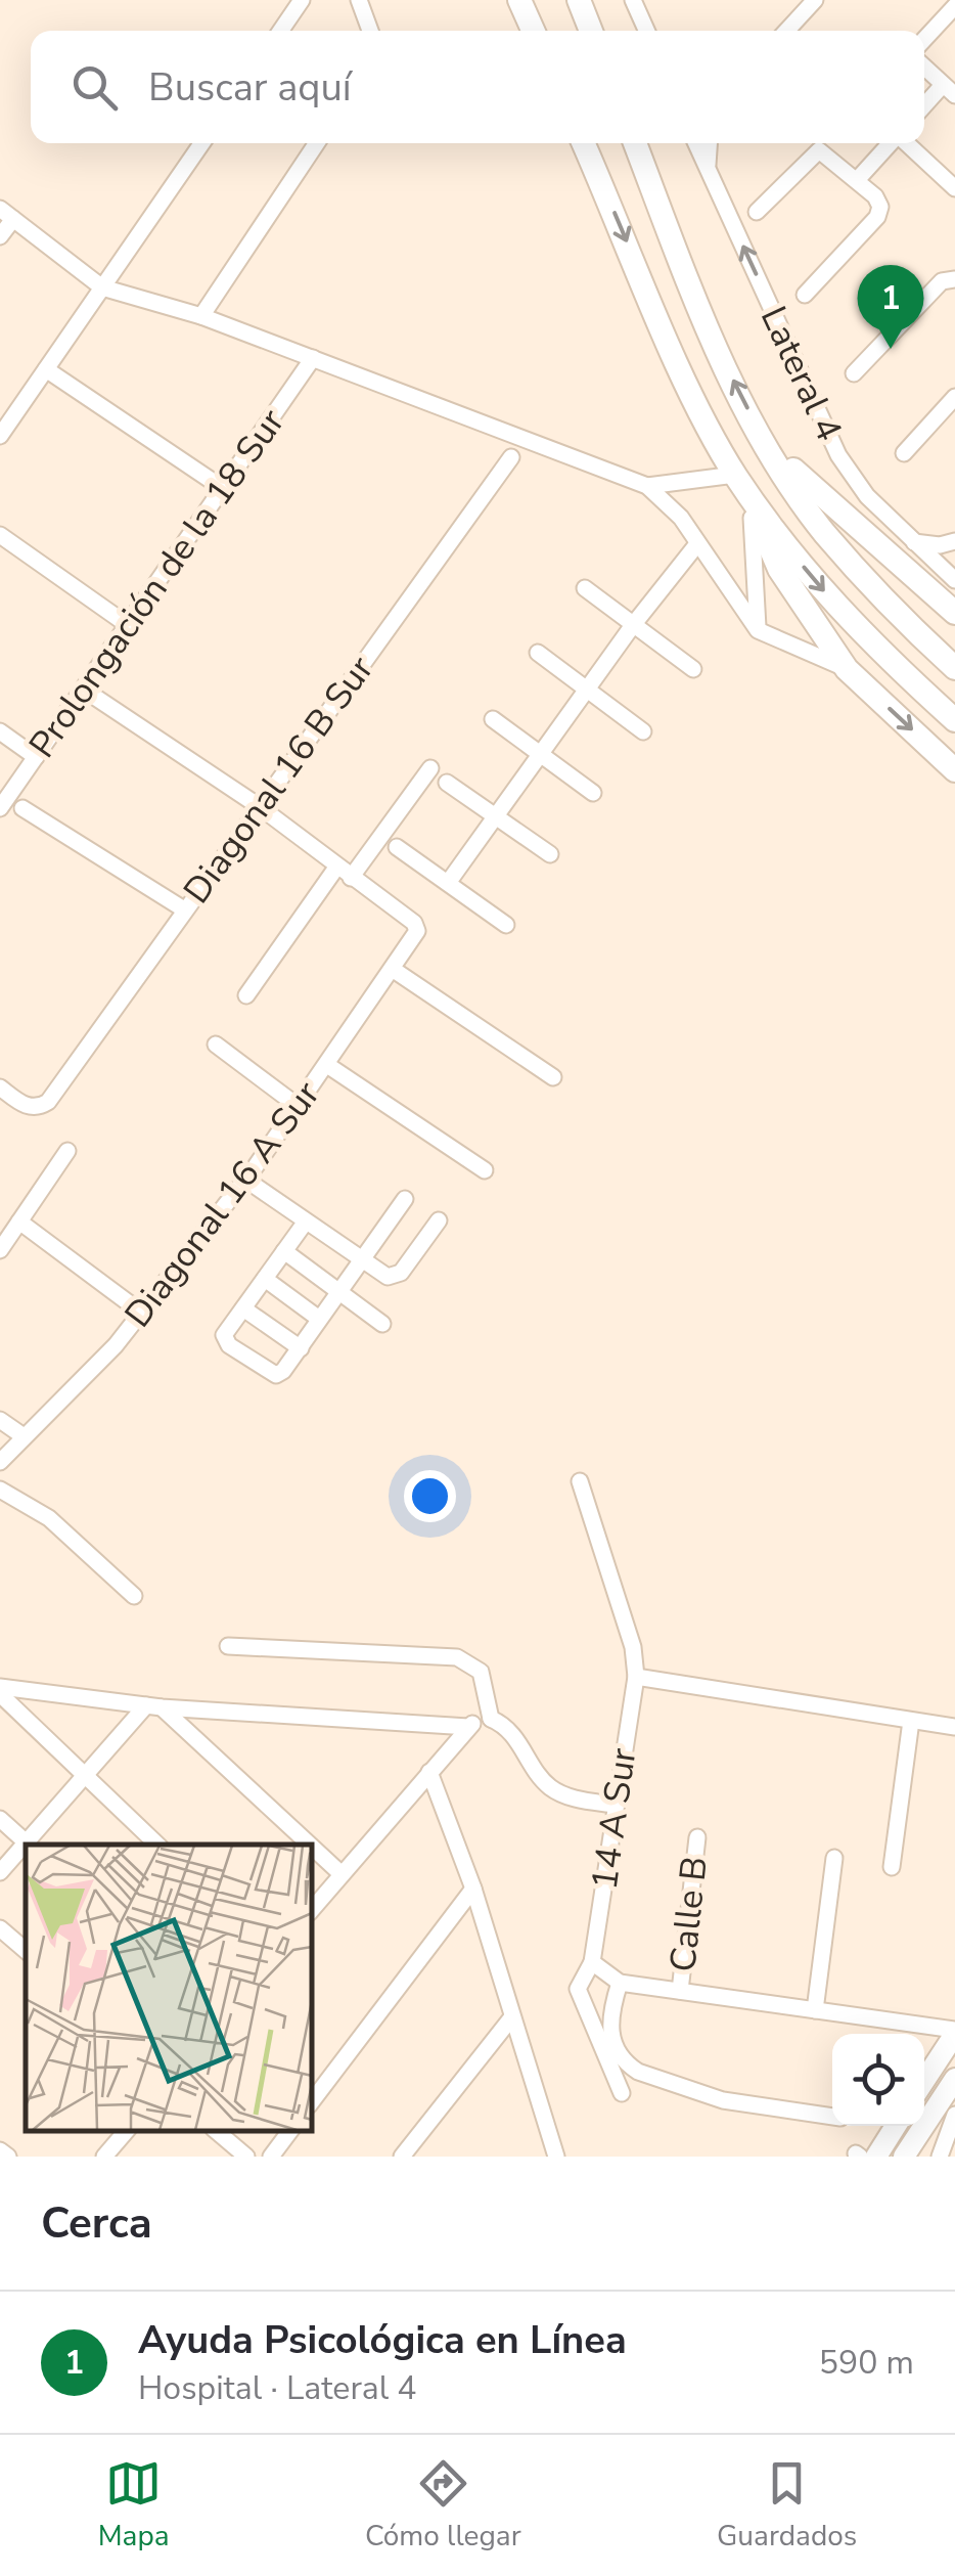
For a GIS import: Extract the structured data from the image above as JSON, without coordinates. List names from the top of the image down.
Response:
{
  "streets": {
    "street": [
      "Lateral 4",
      "Prolongación de la 18 Sur",
      "Diagonal 16 B Sur",
      "Diagonal 16 A Sur",
      "14 A Sur",
      "Calle B"
    ]
  },
  "one_way": ["Lateral 4"],
  "page": {
    "search": "Buscar aquí",
    "pins": "1",
    "heading": "Cerca",
    "list": [
      {
        "mark": "1",
        "name": "Ayuda Psicológica en Línea",
        "note": "Hospital · Lateral 4",
        "value": "590 m"
      }
    ],
    "nav": ["Mapa", "Cómo llegar", "Guardados"]
  }
}
